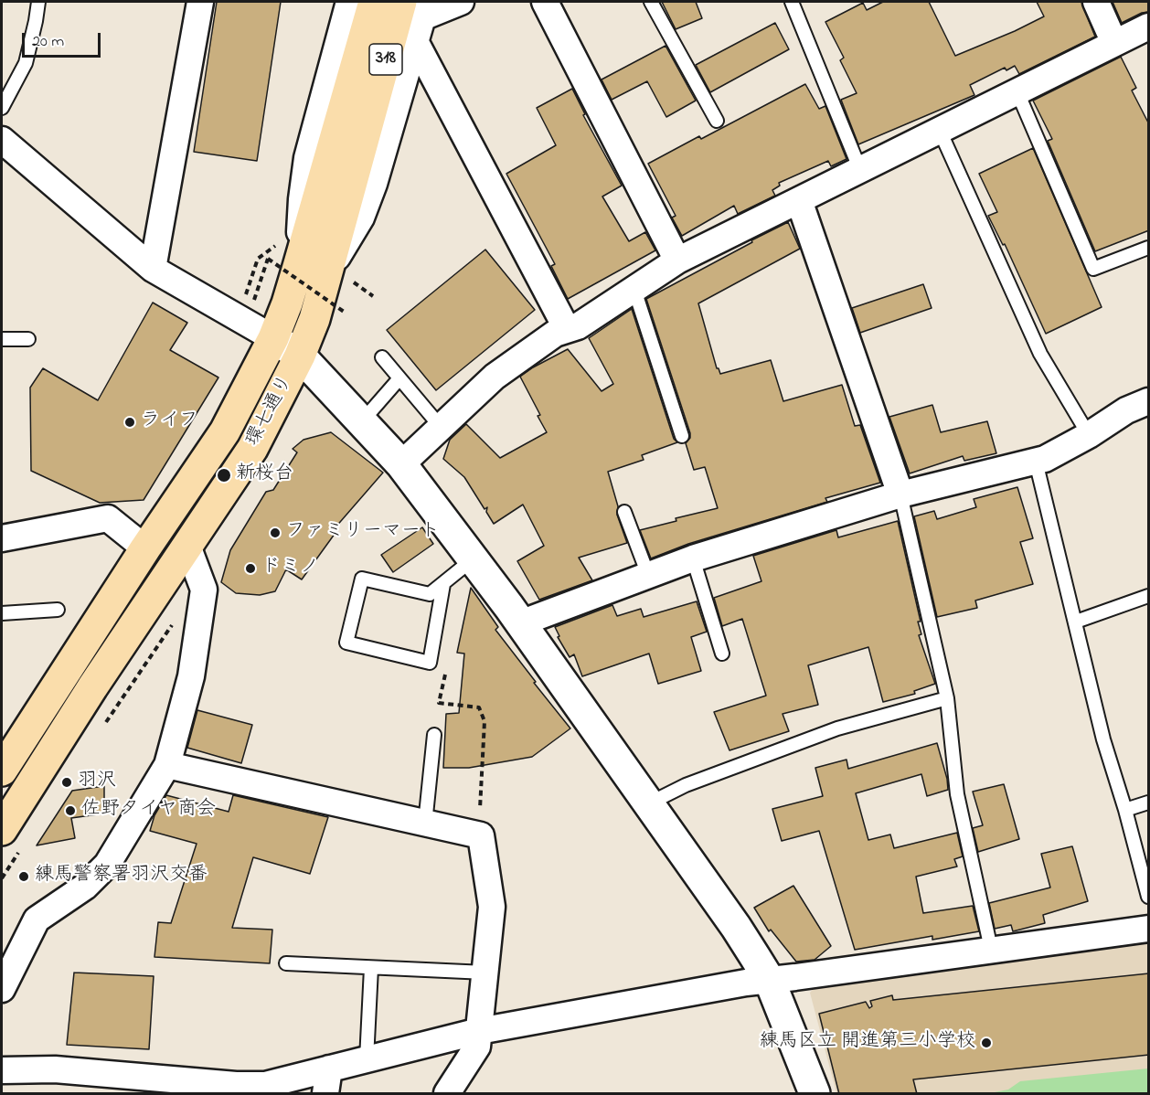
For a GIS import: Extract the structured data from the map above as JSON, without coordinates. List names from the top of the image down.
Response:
{
  "streets": {
    "main road": ["318", "環七通り"]
  },
  "places": [
    "ライフ",
    "新桜台",
    "ファミリーマート",
    "ドミノ",
    "羽沢",
    "佐野タイヤ商会",
    "練馬警察署羽沢交番",
    "練馬区立 開進第三小学校"
  ],
  "scale_bar": "20 m"
}
